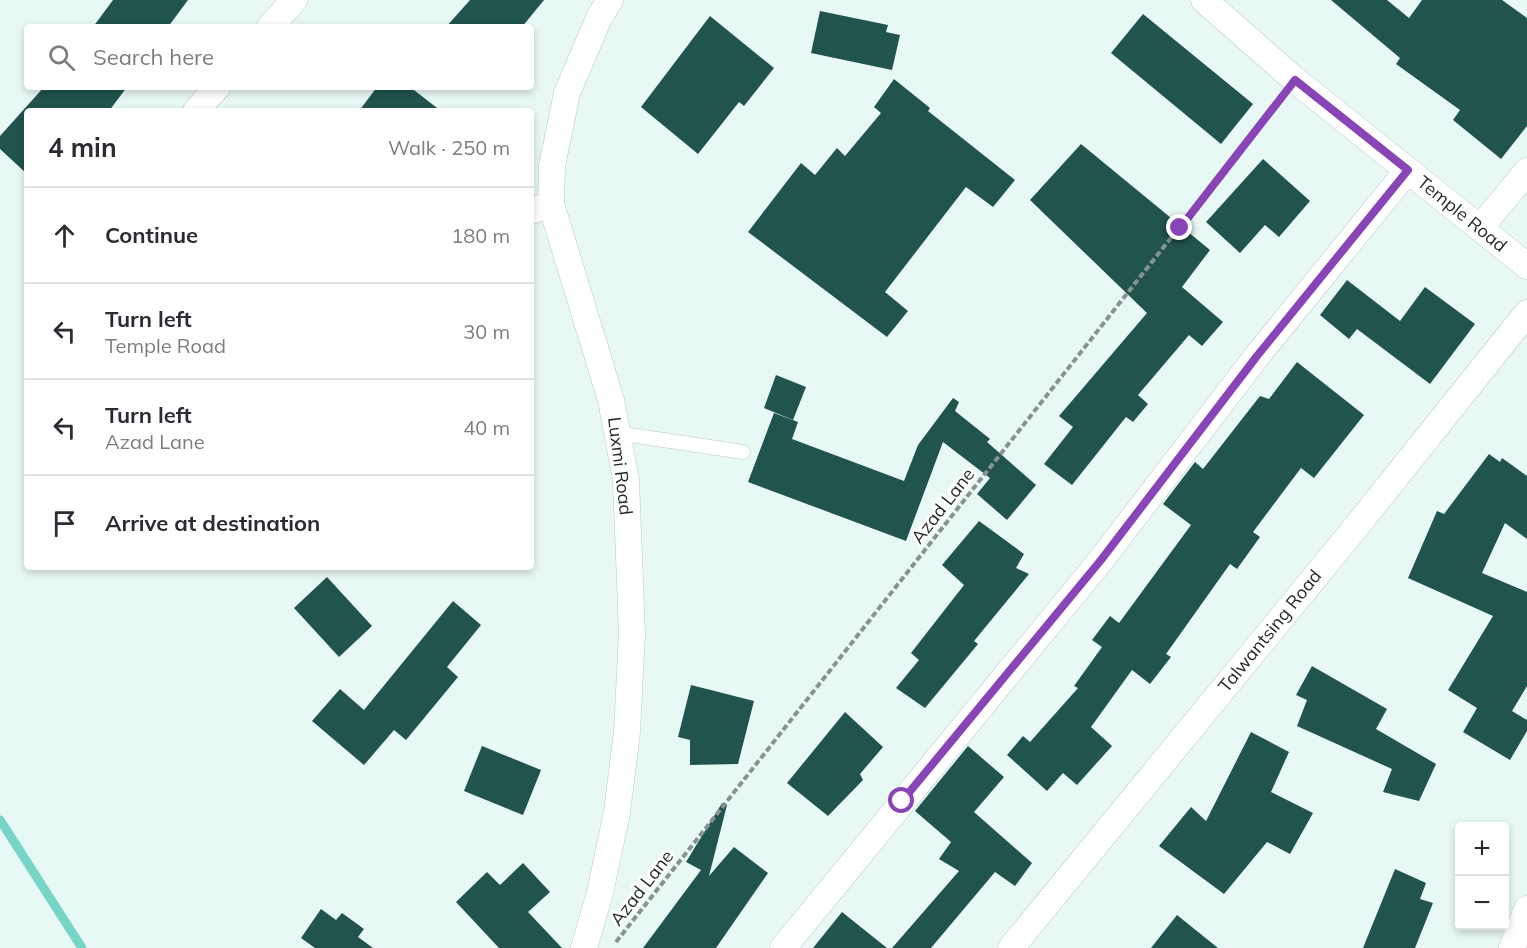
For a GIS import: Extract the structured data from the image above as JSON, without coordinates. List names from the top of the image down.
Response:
{
  "streets": {
    "street": ["Temple Road", "Luxmi Road", "Talwantsing Road"],
    "path": ["Azad Lane"]
  },
  "crossings": [
    ["Temple Road", "Azad Lane"]
  ],
  "page": {
    "search": "Search here",
    "heading": ["4 min", "Walk · 250 m"],
    "list": [
      ["Continue", "180 m"],
      ["Turn left", "Temple Road", "30 m"],
      ["Turn left", "Azad Lane", "40 m"],
      "Arrive at destination"
    ],
    "map_buttons": ["+", "−"]
  }
}
